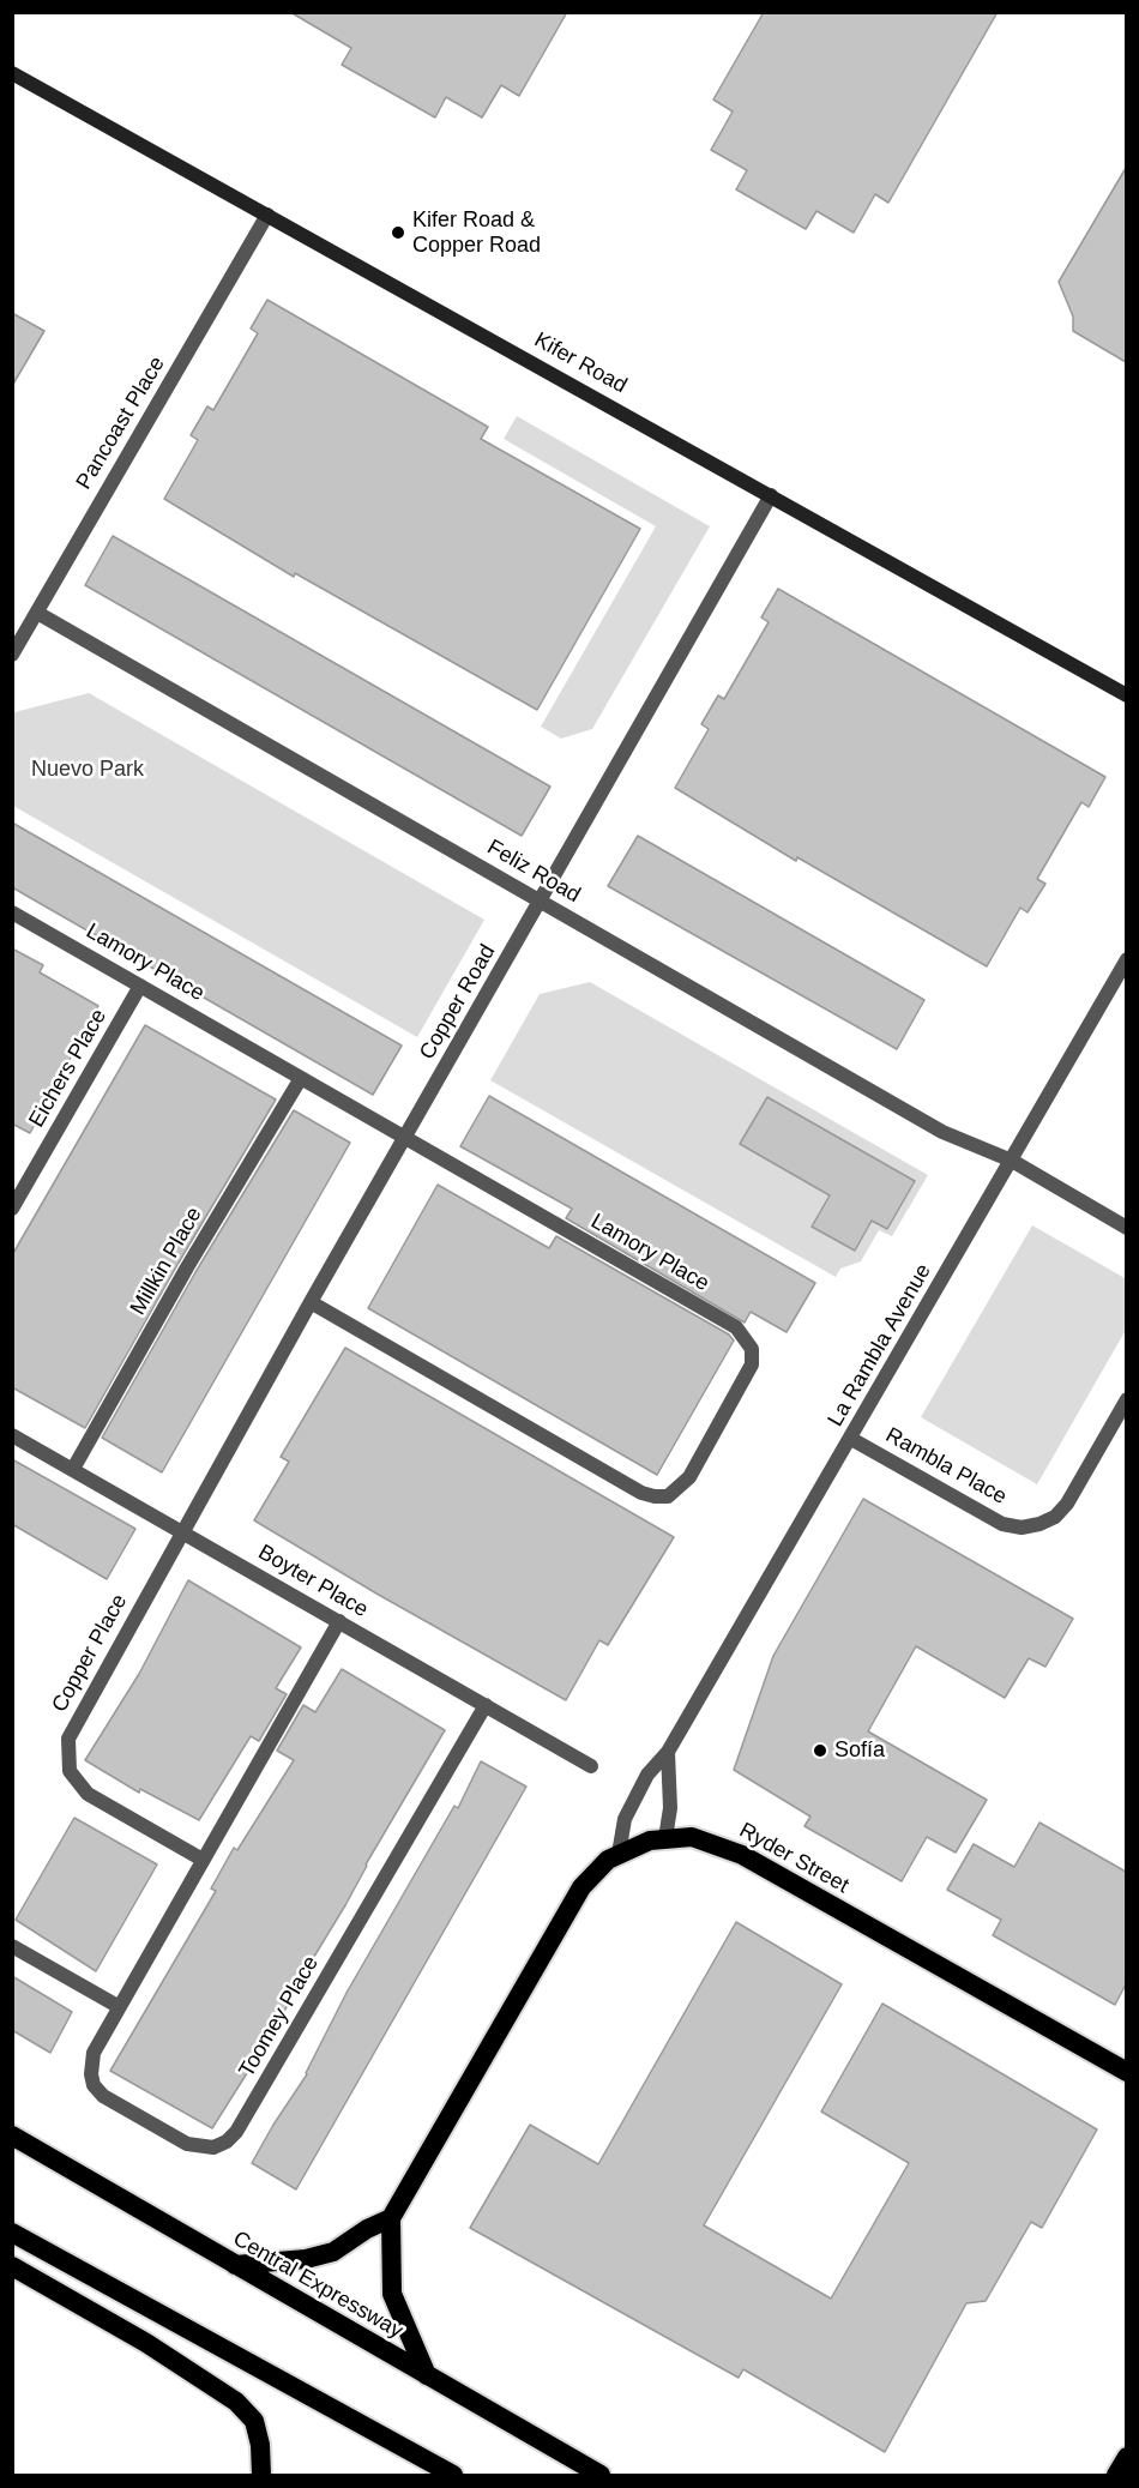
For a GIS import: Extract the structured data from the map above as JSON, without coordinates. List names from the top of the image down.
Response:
{
  "streets": {
    "highway": ["Ryder Street", "Central Expressway"],
    "main road": ["Kifer Road"],
    "street": [
      "Pancoast Place",
      "Feliz Road",
      "Lamory Place",
      "Copper Road",
      "Eichers Place",
      "Millkin Place",
      "La Rambla Avenue",
      "Rambla Place",
      "Boyter Place",
      "Copper Place",
      "Toomey Place"
    ]
  },
  "crossings": [
    ["Kifer Road", "Pancoast Place"],
    ["Kifer Road", "Copper Road"],
    ["Pancoast Place", "Feliz Road"],
    ["Feliz Road", "Copper Road"],
    ["Feliz Road", "La Rambla Avenue"],
    ["Lamory Place", "Copper Road"],
    ["Lamory Place", "Eichers Place"],
    ["Lamory Place", "Millkin Place"],
    ["Copper Road", "Boyter Place"],
    ["Copper Road", "Copper Place"],
    ["Millkin Place", "Boyter Place"],
    ["La Rambla Avenue", "Rambla Place"],
    ["La Rambla Avenue", "Ryder Street"],
    ["Boyter Place", "Copper Place"],
    ["Boyter Place", "Toomey Place"],
    ["Copper Place", "Toomey Place"]
  ],
  "parks": ["Nuevo Park"],
  "places": ["Kifer Road & Copper Road", "Sofía"]
}
